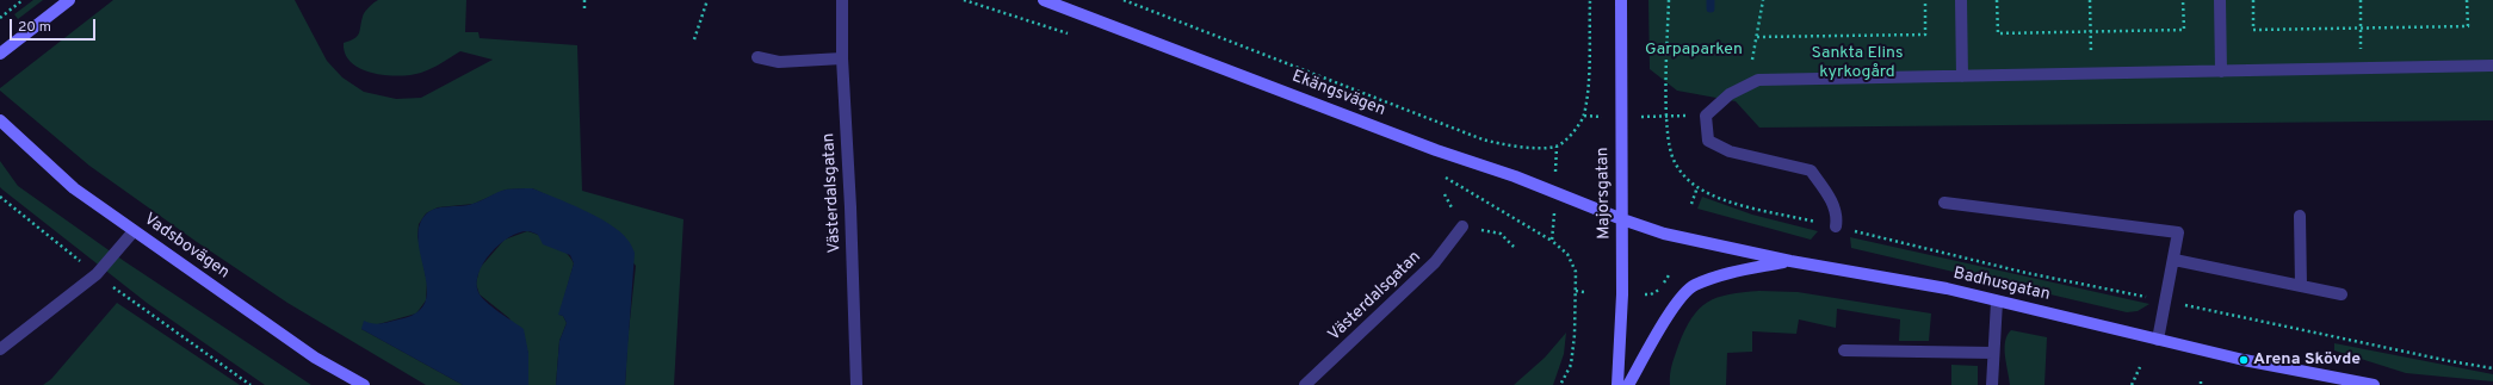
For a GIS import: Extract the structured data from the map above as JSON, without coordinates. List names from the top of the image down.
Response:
{
  "streets": {
    "street": [
      "Ekängsvägen",
      "Västerdalsgatan",
      "Majorsgatan",
      "Vadsbovägen",
      "Badhusgatan"
    ]
  },
  "crossings": [
    ["Ekängsvägen", "Majorsgatan"],
    ["Ekängsvägen", "Badhusgatan"],
    ["Majorsgatan", "Badhusgatan"]
  ],
  "parks": ["Garpaparken", "Sankta Elins kyrkogård"],
  "places": ["Arena Skövde"],
  "scale_bar": "20 m"
}
